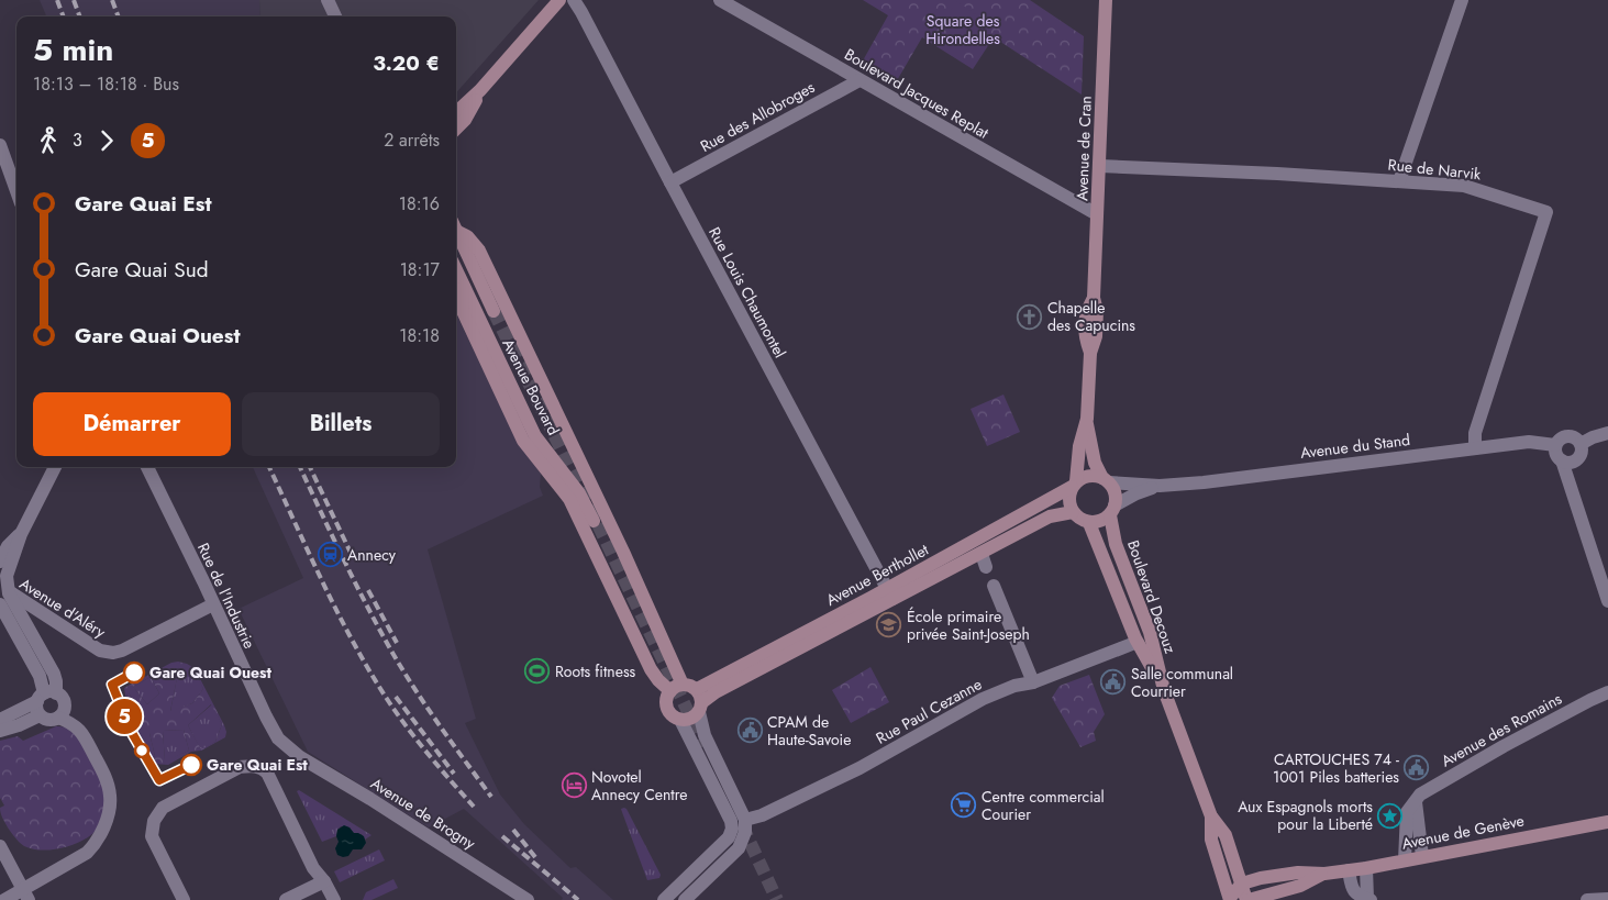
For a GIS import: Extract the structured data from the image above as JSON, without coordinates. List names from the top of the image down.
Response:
{
  "streets": {
    "main road": [
      "Avenue de Cran",
      "Avenue Bouvard",
      "Avenue Berthollet",
      "Boulevard Decouz",
      "Avenue de Genève"
    ],
    "street": [
      "Boulevard Jacques Replat",
      "Rue des Allobroges",
      "Rue de Narvik",
      "Rue Louis Chaumontel",
      "Avenue du Stand",
      "Rue de l'Industrie",
      "Avenue d'Aléry",
      "Rue Paul Cezanne",
      "Avenue des Romains",
      "Avenue de Brogny"
    ]
  },
  "crossings": [
    ["Boulevard Jacques Replat", "Rue des Allobroges"],
    ["Boulevard Jacques Replat", "Avenue de Cran"],
    ["Rue des Allobroges", "Rue Louis Chaumontel"],
    ["Avenue de Cran", "Rue de Narvik"],
    ["Avenue de Cran", "Avenue du Stand"],
    ["Avenue de Cran", "Avenue Berthollet"],
    ["Avenue de Cran", "Boulevard Decouz"],
    ["Rue de Narvik", "Avenue du Stand"],
    ["Rue Louis Chaumontel", "Avenue Berthollet"],
    ["Avenue du Stand", "Avenue Berthollet"],
    ["Avenue du Stand", "Boulevard Decouz"],
    ["Avenue Berthollet", "Boulevard Decouz"],
    ["Rue de l'Industrie", "Avenue d'Aléry"],
    ["Rue de l'Industrie", "Avenue de Brogny"],
    ["Boulevard Decouz", "Avenue de Genève"],
    ["Avenue des Romains", "Avenue de Genève"]
  ],
  "parks": ["Square des Hirondelles"],
  "places": {
    "church": ["Chapelle des Capucins"],
    "station": ["Annecy"],
    "school or university": ["École primaire privée Saint-Joseph"],
    "sports": ["Roots fitness"],
    "other": ["Gare Quai Ouest", "Gare Quai Est"],
    "public building": ["Salle communal Courrier", "CPAM de Haute-Savoie", "CARTOUCHES 74 - 1001 Piles batteries"],
    "hotel": ["Novotel Annecy Centre"],
    "supermarket": ["Centre commercial Courier"],
    "place": ["Aux Espagnols morts pour la Liberté"]
  },
  "lines": ["bus line 5"],
  "page": {
    "on_map": "5",
    "heading": ["5 min", "18:13 – 18:18 · Bus", "3.20 €"],
    "legs": ["3", "5", "2 arrêts"],
    "list": [
      {
        "name": "Gare Quai Est",
        "value": "18:16"
      },
      {
        "name": "Gare Quai Sud",
        "value": "18:17"
      },
      {
        "name": "Gare Quai Ouest",
        "value": "18:18"
      }
    ],
    "buttons": ["Démarrer", "Billets"]
  }
}
